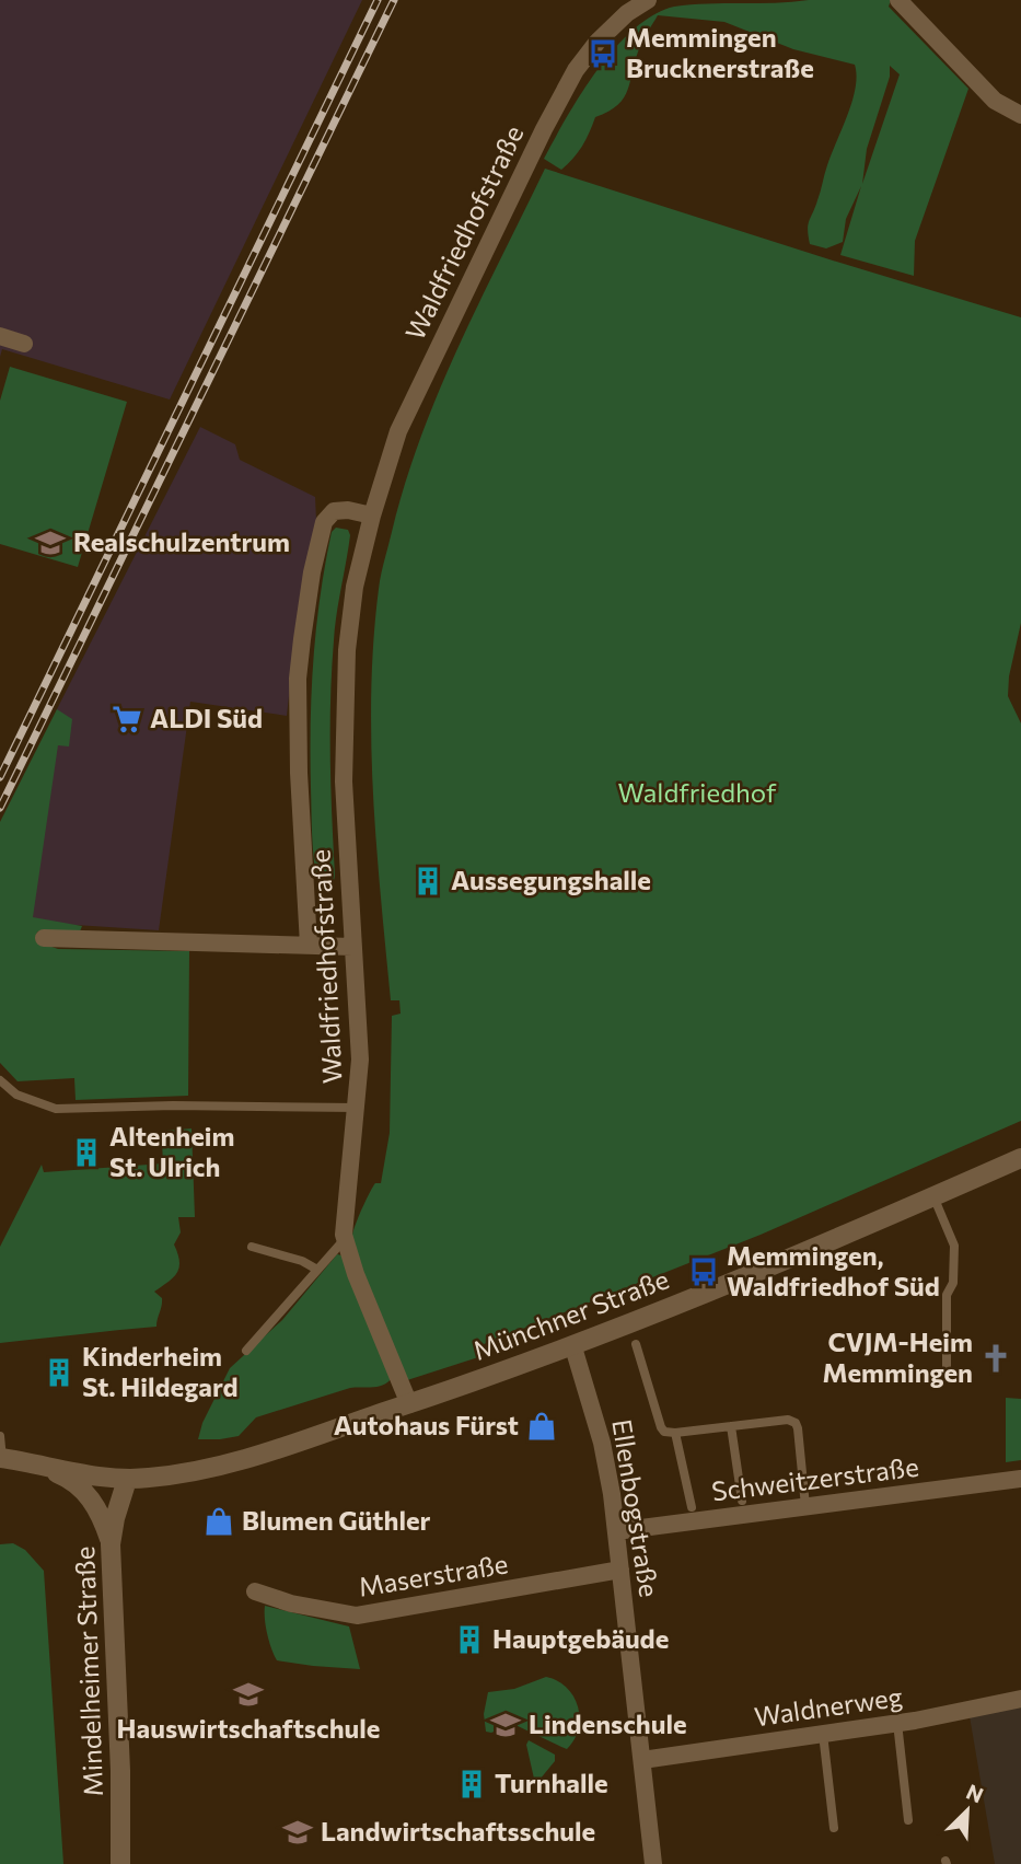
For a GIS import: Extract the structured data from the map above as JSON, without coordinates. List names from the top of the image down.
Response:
{
  "streets": {
    "street": [
      "Waldfriedhofstraße",
      "Münchner Straße",
      "Schweitzerstraße",
      "Ellenbogstraße",
      "Maserstraße",
      "Mindelheimer Straße",
      "Waldnerweg"
    ]
  },
  "crossings": [
    ["Waldfriedhofstraße", "Münchner Straße"],
    ["Münchner Straße", "Ellenbogstraße"],
    ["Münchner Straße", "Mindelheimer Straße"],
    ["Schweitzerstraße", "Ellenbogstraße"],
    ["Ellenbogstraße", "Maserstraße"],
    ["Ellenbogstraße", "Waldnerweg"]
  ],
  "parks": ["Waldfriedhof"],
  "places": {
    "bus stop": ["Memmingen Brucknerstraße", "Memmingen, Waldfriedhof Süd"],
    "school or university": [
      "Realschulzentrum",
      "Hauswirtschaftschule",
      "Lindenschule",
      "Landwirtschaftsschule"
    ],
    "supermarket": ["ALDI Süd"],
    "building": [
      "Aussegungshalle",
      "Altenheim St. Ulrich",
      "Kinderheim St. Hildegard",
      "Hauptgebäude",
      "Turnhalle"
    ],
    "church": ["CVJM-Heim Memmingen"],
    "shop": ["Autohaus Fürst", "Blumen Güthler"]
  },
  "north": "top right"
}
